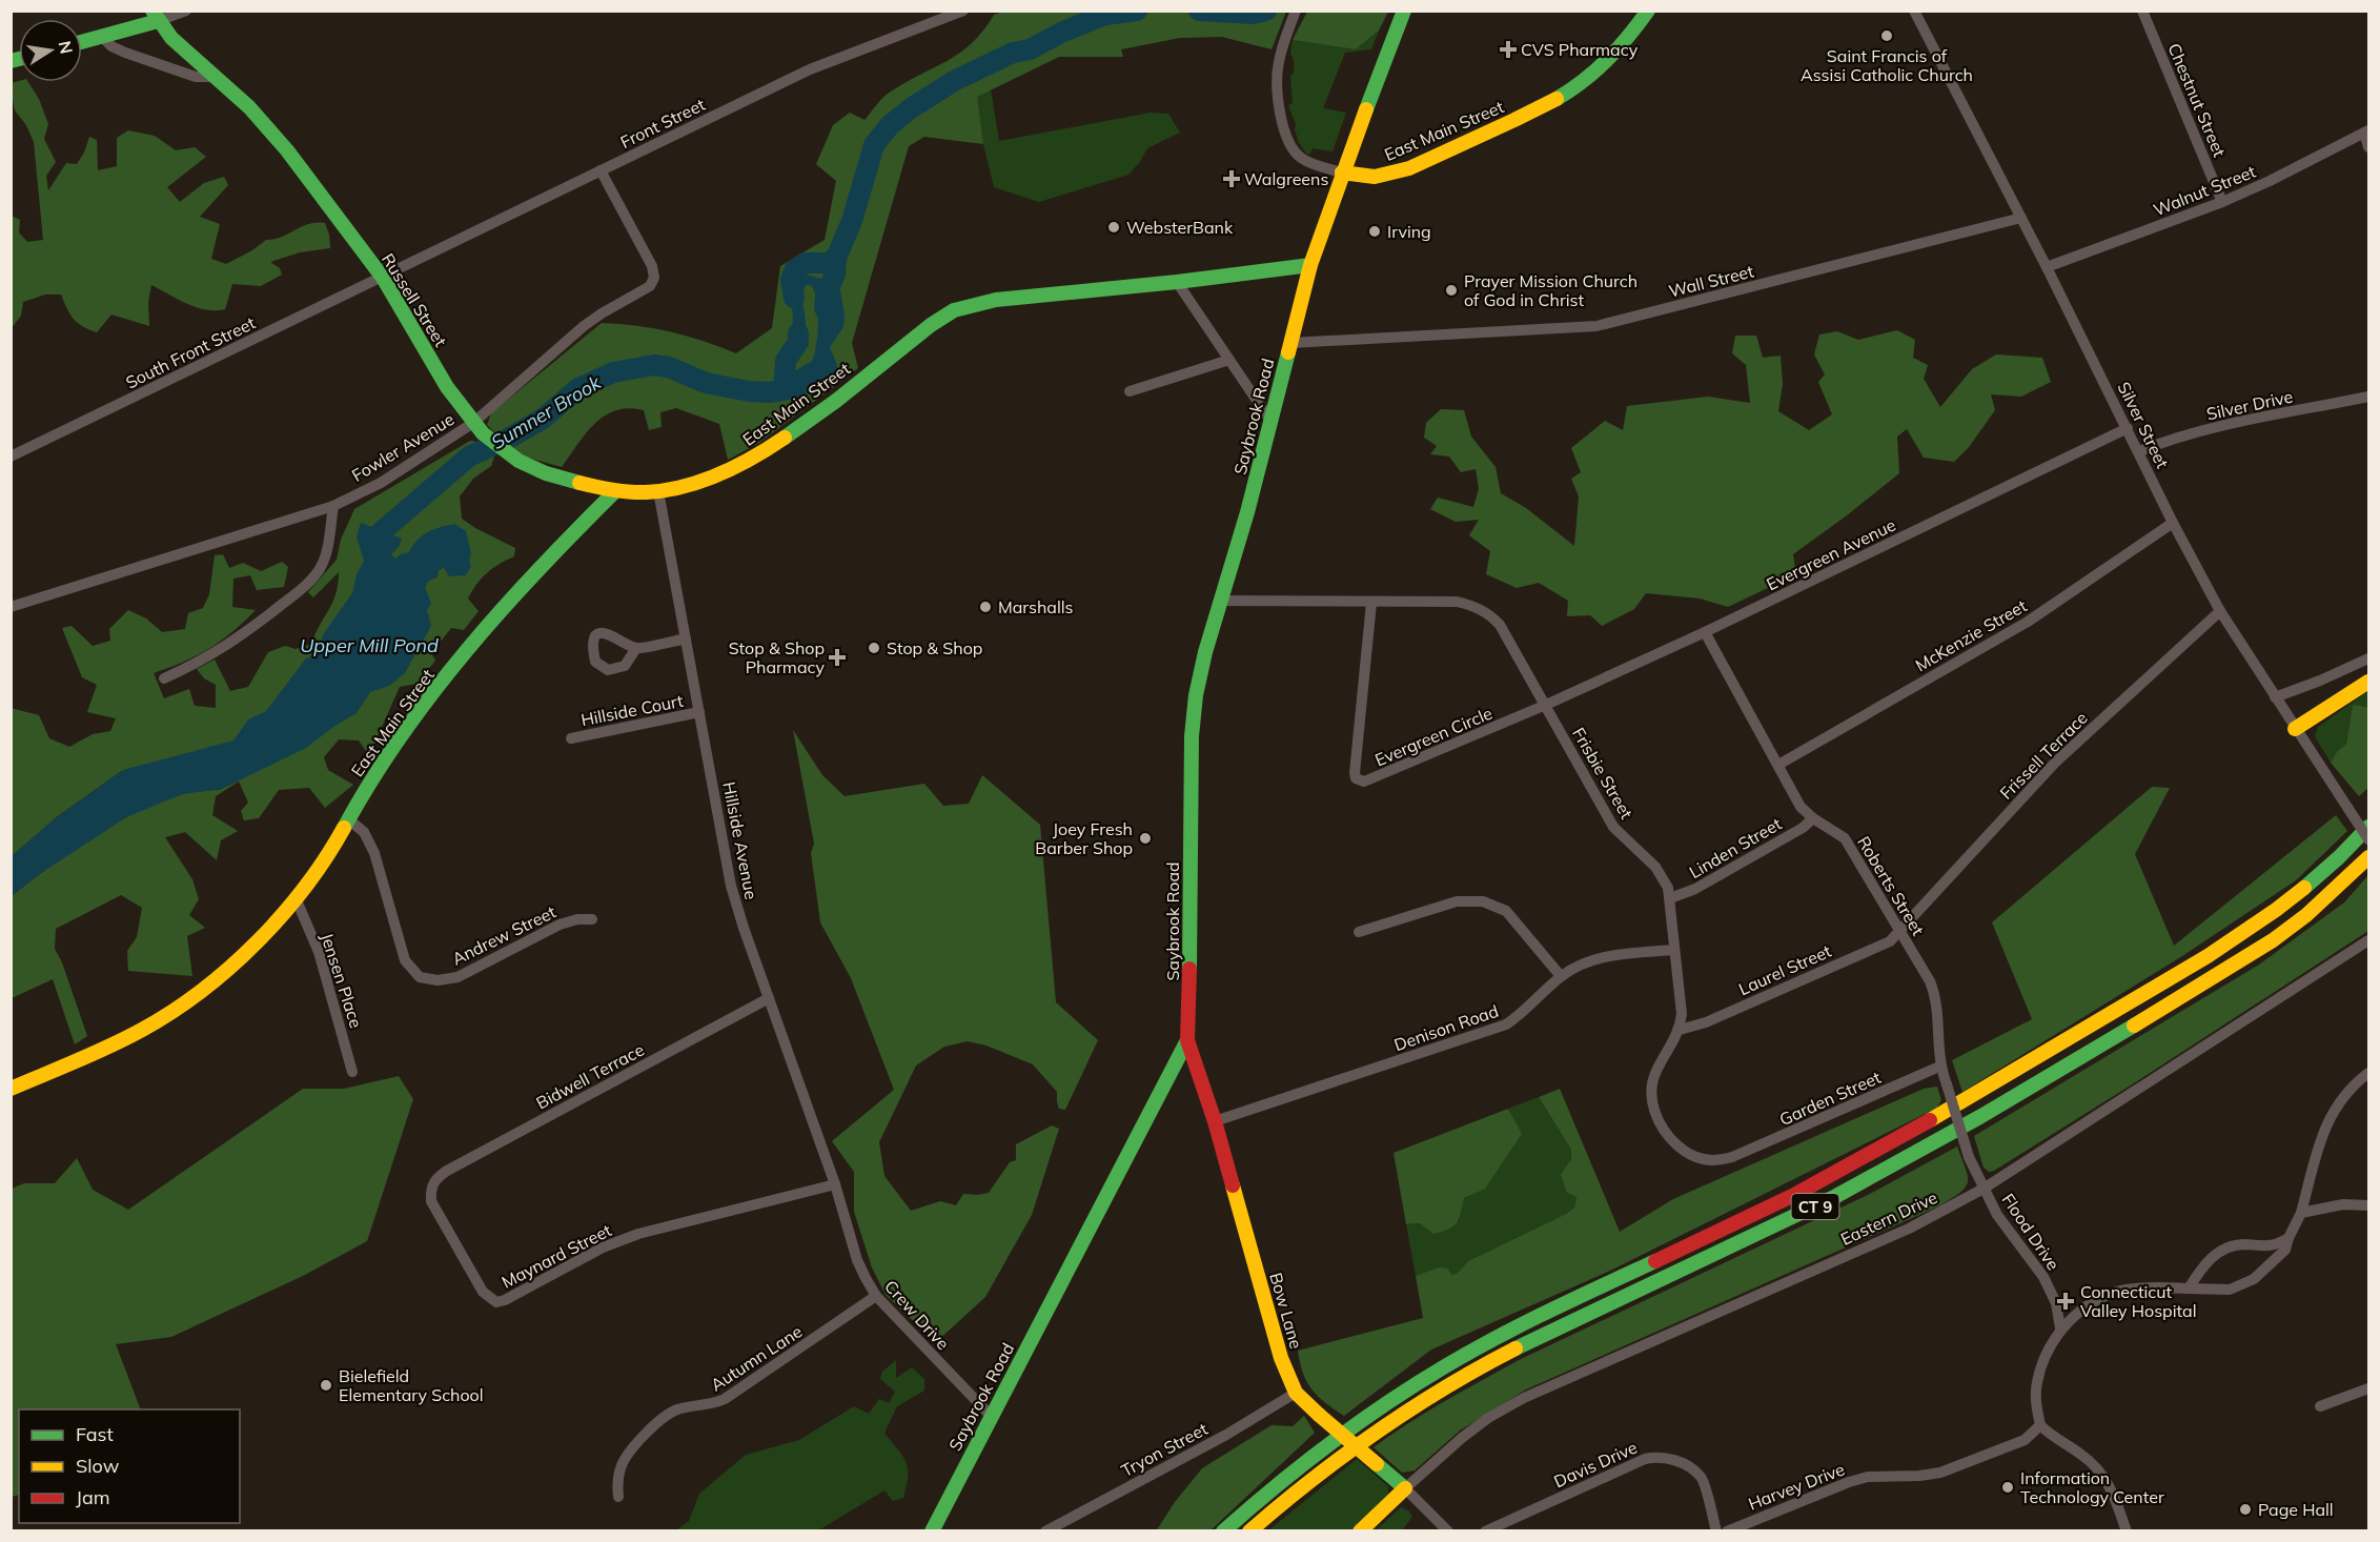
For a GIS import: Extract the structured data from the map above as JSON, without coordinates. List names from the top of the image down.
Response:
{
  "streets": {
    "main road": [
      "East Main Street",
      "Russell Street",
      "Saybrook Road",
      "CT 9",
      "Bow Lane"
    ],
    "street": [
      "Chestnut Street",
      "Front Street",
      "Walnut Street",
      "Wall Street",
      "South Front Street",
      "Silver Drive",
      "Silver Street",
      "Fowler Avenue",
      "Evergreen Avenue",
      "McKenzie Street",
      "Hillside Court",
      "Evergreen Circle",
      "Frissell Terrace",
      "Frisbie Street",
      "Hillside Avenue",
      "Linden Street",
      "Roberts Street",
      "Andrew Street",
      "Laurel Street",
      "Jensen Place",
      "Denison Road",
      "Bidwell Terrace",
      "Garden Street",
      "Eastern Drive",
      "Flood Drive",
      "Maynard Street",
      "Crew Drive",
      "Autumn Lane",
      "Tryon Street",
      "Davis Drive",
      "Harvey Drive"
    ]
  },
  "crossings": [
    ["Chestnut Street", "Walnut Street"],
    ["Front Street", "Russell Street"],
    ["Front Street", "South Front Street"],
    ["Front Street", "Fowler Avenue"],
    ["East Main Street", "Russell Street"],
    ["East Main Street", "Saybrook Road"],
    ["East Main Street", "Hillside Avenue"],
    ["East Main Street", "Andrew Street"],
    ["East Main Street", "Jensen Place"],
    ["Walnut Street", "Silver Street"],
    ["Wall Street", "Saybrook Road"],
    ["Wall Street", "Silver Street"],
    ["Russell Street", "South Front Street"],
    ["Russell Street", "Fowler Avenue"],
    ["Silver Drive", "Silver Street"],
    ["Saybrook Road", "Frisbie Street"],
    ["Saybrook Road", "Bow Lane"],
    ["Saybrook Road", "Crew Drive"],
    ["Silver Street", "Evergreen Avenue"],
    ["Silver Street", "McKenzie Street"],
    ["Silver Street", "Frissell Terrace"],
    ["Evergreen Avenue", "Evergreen Circle"],
    ["Evergreen Avenue", "Frisbie Street"],
    ["Evergreen Avenue", "Roberts Street"],
    ["McKenzie Street", "Roberts Street"],
    ["Hillside Court", "Hillside Avenue"],
    ["Evergreen Circle", "Frisbie Street"],
    ["Frissell Terrace", "Roberts Street"],
    ["Frissell Terrace", "Laurel Street"],
    ["Frisbie Street", "Linden Street"],
    ["Frisbie Street", "Laurel Street"],
    ["Frisbie Street", "Denison Road"],
    ["Frisbie Street", "Garden Street"],
    ["Hillside Avenue", "Bidwell Terrace"],
    ["Hillside Avenue", "Maynard Street"],
    ["Hillside Avenue", "Crew Drive"],
    ["Linden Street", "Roberts Street"],
    ["Roberts Street", "Laurel Street"],
    ["Roberts Street", "Garden Street"],
    ["Roberts Street", "Eastern Drive"],
    ["Roberts Street", "Flood Drive"],
    ["Denison Road", "Bow Lane"],
    ["Bidwell Terrace", "Maynard Street"],
    ["Eastern Drive", "Flood Drive"],
    ["Eastern Drive", "Bow Lane"],
    ["Maynard Street", "Crew Drive"],
    ["Bow Lane", "Tryon Street"],
    ["Crew Drive", "Autumn Lane"]
  ],
  "water": ["Sumner Brook", "Upper Mill Pond"],
  "places": {
    "other": [
      "Saint Francis of Assisi Catholic Church",
      "WebsterBank",
      "Irving",
      "Prayer Mission Church of God in Christ",
      "Marshalls",
      "Stop & Shop",
      "Joey Fresh Barber Shop",
      "Bielefield Elementary School",
      "Information Technology Center",
      "Page Hall"
    ],
    "health": [
      "CVS Pharmacy",
      "Walgreens",
      "Stop & Shop Pharmacy",
      "Connecticut Valley Hospital"
    ]
  },
  "legend": ["Fast", "Slow", "Jam"],
  "north": "right"
}
